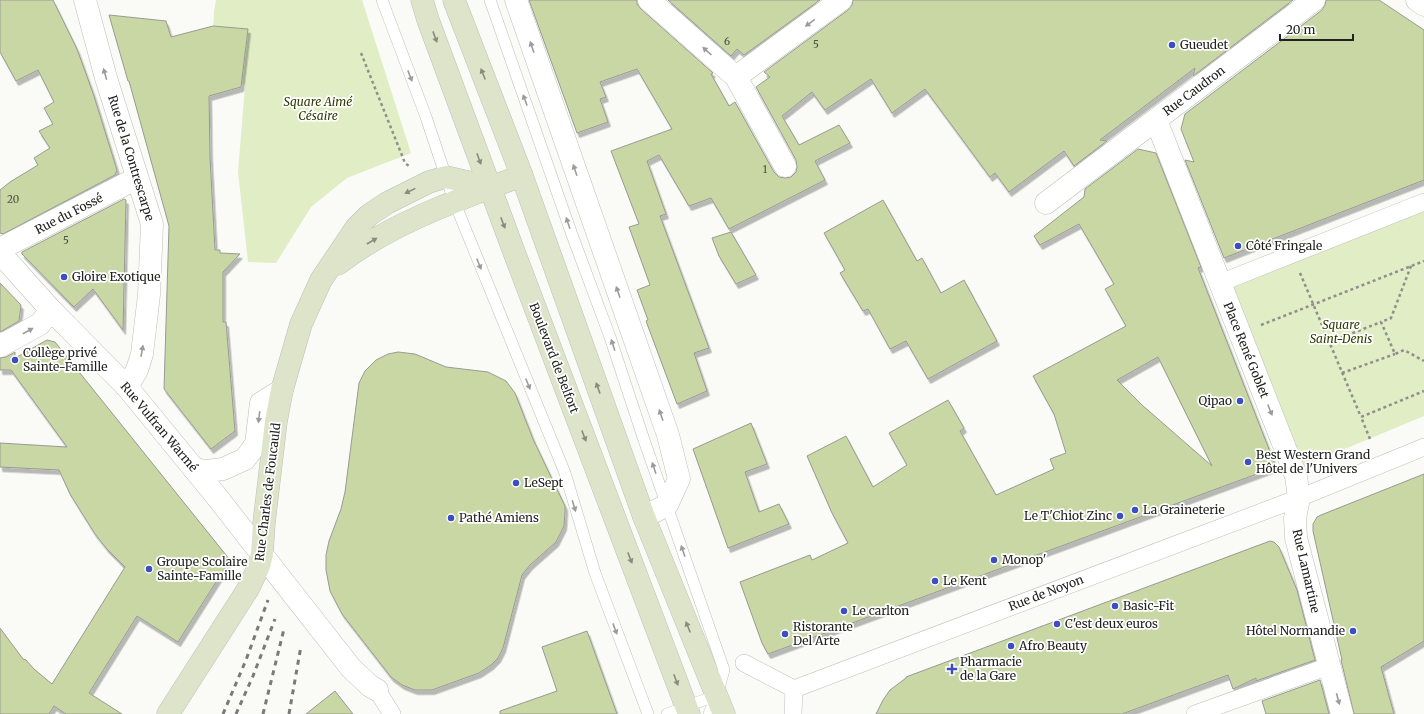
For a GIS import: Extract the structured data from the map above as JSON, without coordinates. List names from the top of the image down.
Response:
{
  "streets": {
    "main road": ["Boulevard de Belfort", "Rue Charles de Foucauld"],
    "street": [
      "Rue Caudron",
      "Rue de la Contrescarpe",
      "Rue du Fossé",
      "Place René Goblet",
      "Rue Vulfran Warmé",
      "Rue Lamartine",
      "Rue de Noyon"
    ]
  },
  "crossings": [
    ["Rue Caudron", "Place René Goblet"],
    ["Rue de la Contrescarpe", "Rue du Fossé"],
    ["Rue de la Contrescarpe", "Rue Vulfran Warmé"],
    ["Place René Goblet", "Rue Lamartine"],
    ["Place René Goblet", "Rue de Noyon"],
    ["Boulevard de Belfort", "Rue Charles de Foucauld"],
    ["Rue Vulfran Warmé", "Rue Charles de Foucauld"],
    ["Rue Lamartine", "Rue de Noyon"]
  ],
  "one_way": ["Rue de la Contrescarpe", "Place René Goblet"],
  "parks": ["Square Aimé Césaire", "Square Saint-Denis"],
  "places": {
    "other": [
      "Gueudet",
      "Côté Fringale",
      "Gloire Exotique",
      "Collège privé Sainte-Famille",
      "Qipao",
      "Best Western Grand Hôtel de l'Univers",
      "LeSept",
      "La Graineterie",
      "Le T'Chiot Zinc",
      "Pathé Amiens",
      "Monop'",
      "Groupe Scolaire Sainte-Famille",
      "Le Kent",
      "Basic-Fit",
      "Le carlton",
      "C'est deux euros",
      "Hôtel Normandie",
      "Ristorante Del Arte",
      "Afro Beauty"
    ],
    "health": ["Pharmacie de la Gare"]
  },
  "house_numbers": [
    "6",
    "5",
    "1",
    "20",
    "5"
  ],
  "scale_bar": "20 m"
}
